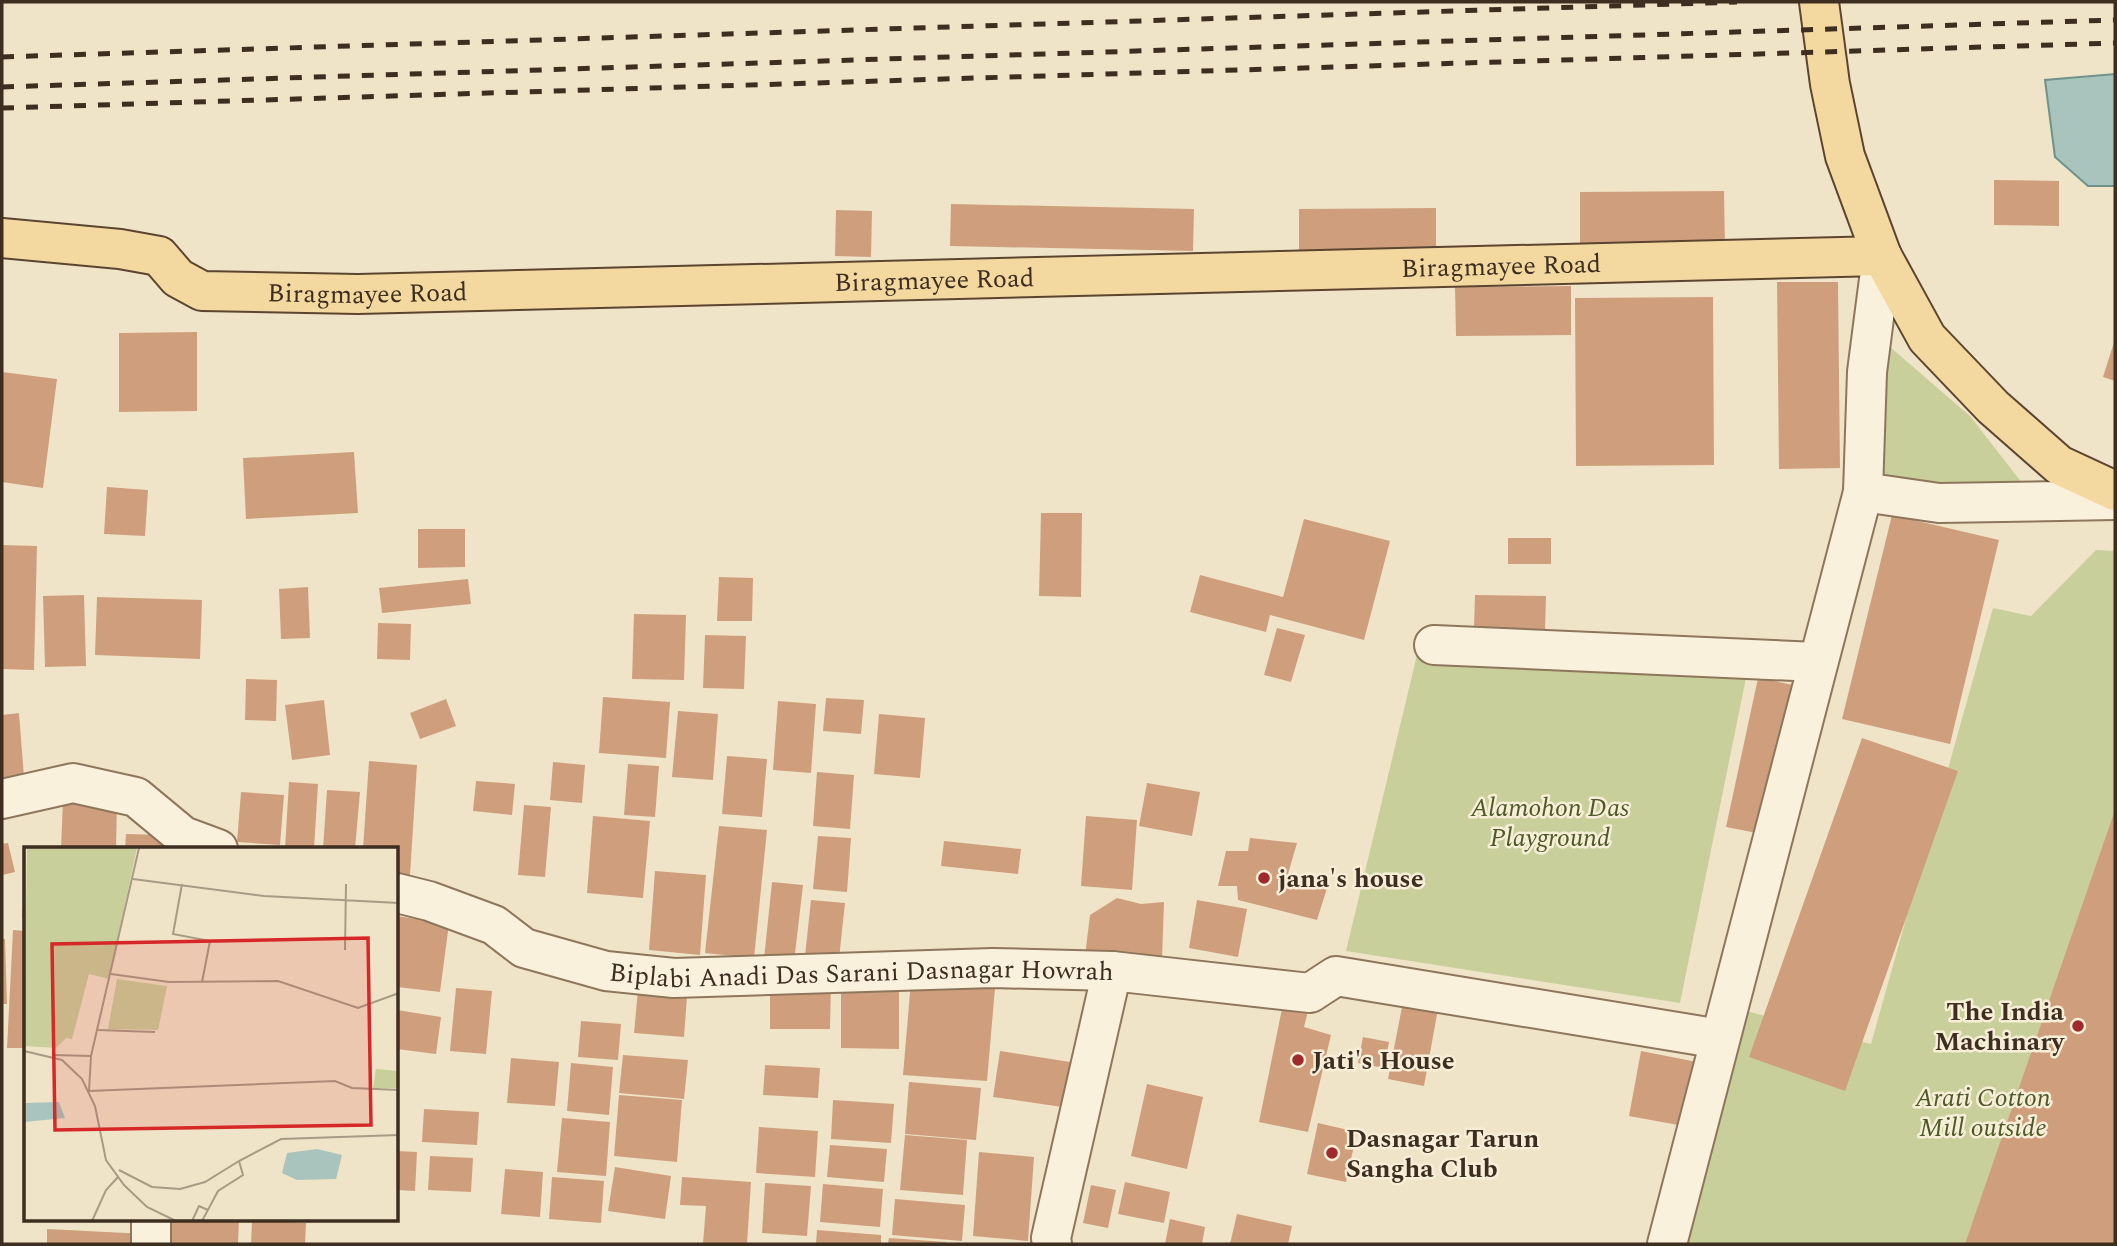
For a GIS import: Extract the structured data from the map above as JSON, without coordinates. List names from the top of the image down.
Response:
{
  "streets": {
    "main road": ["Biragmayee Road"],
    "street": ["Biplabi Anadi Das Sarani Dasnagar Howrah"]
  },
  "parks": ["Alamohon Das Playground", "Arati Cotton Mill outside"],
  "places": [
    "jana's house",
    "The India Machinary",
    "Jati's House",
    "Dasnagar Tarun Sangha Club"
  ]
}
